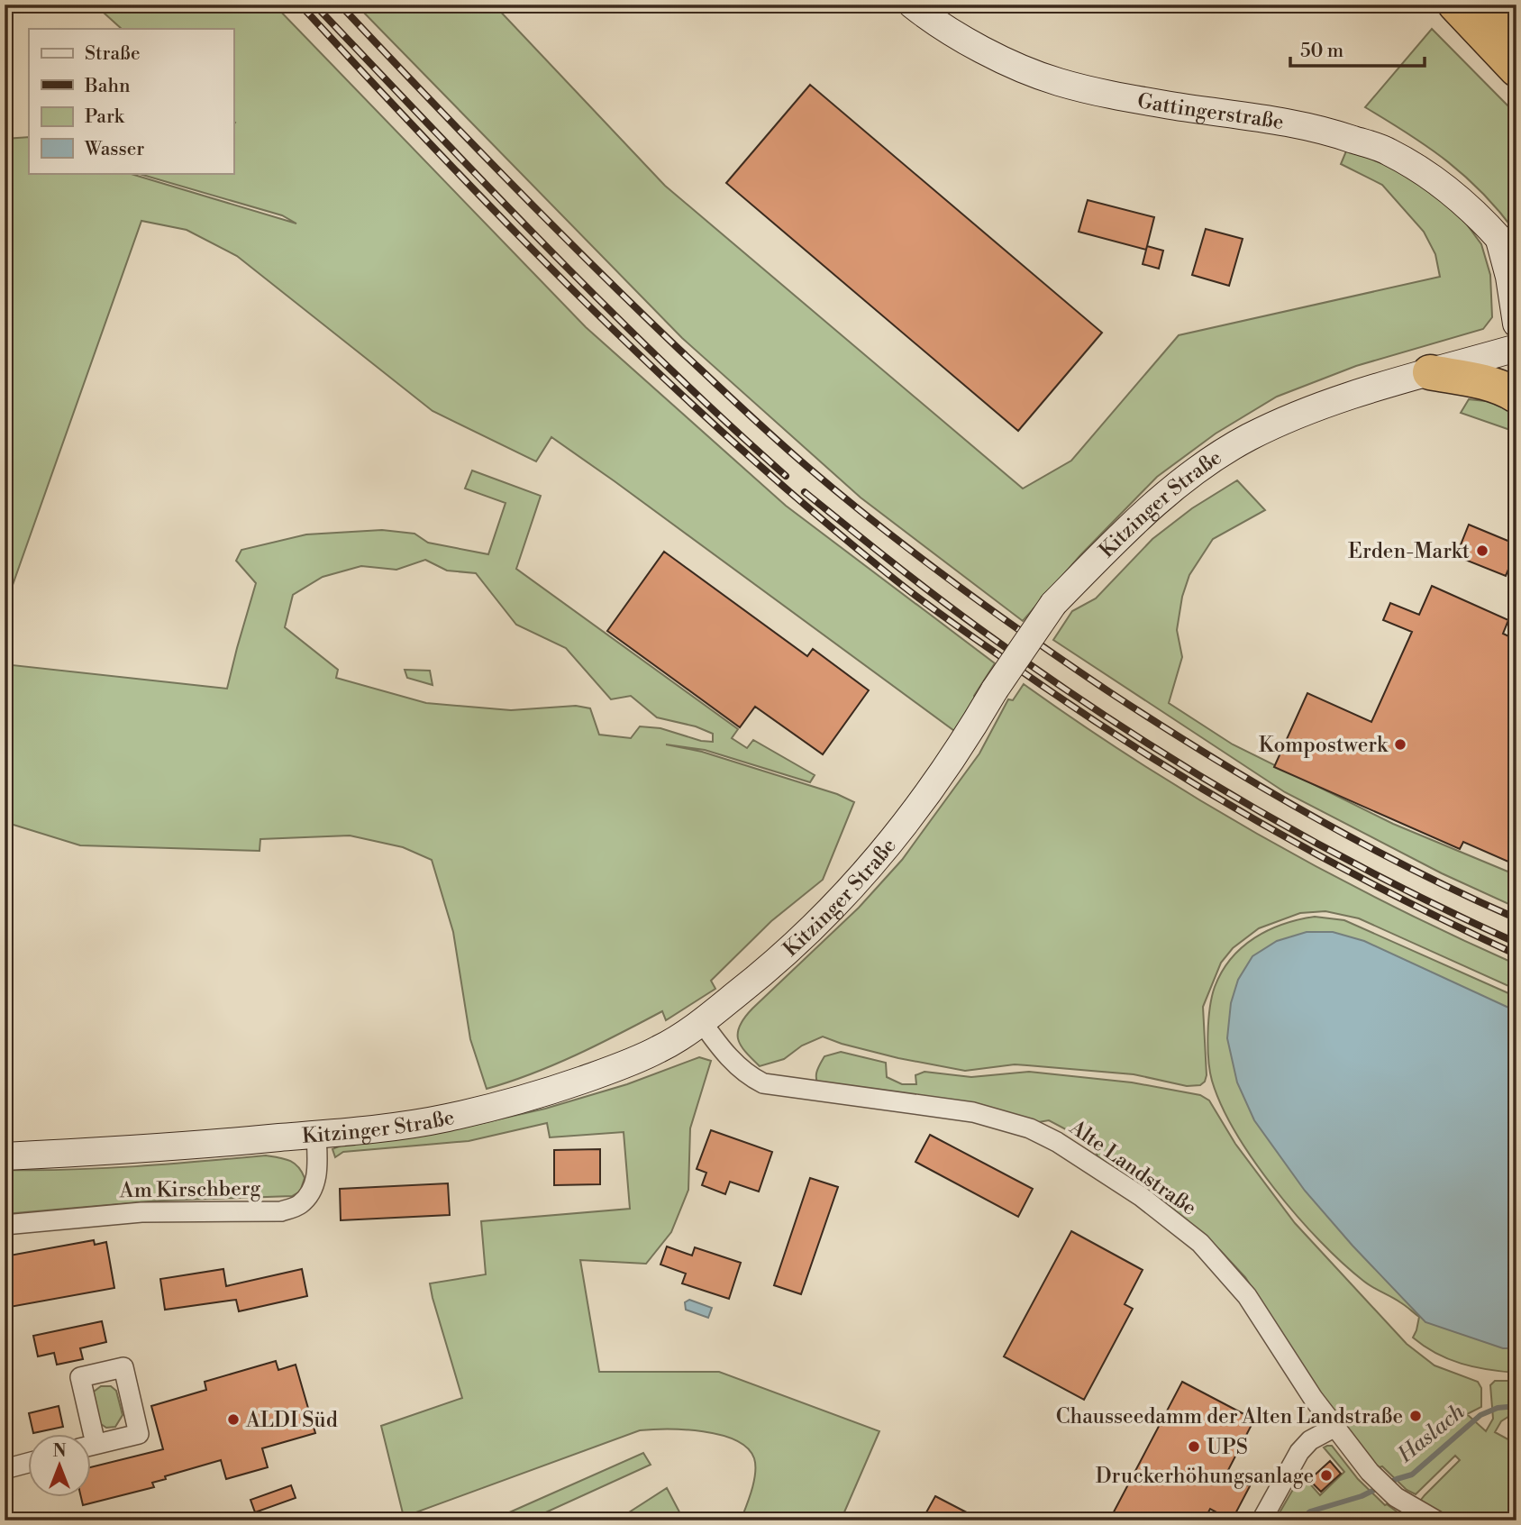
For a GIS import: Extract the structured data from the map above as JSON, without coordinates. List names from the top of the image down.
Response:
{
  "streets": {
    "street": [
      "Gattingerstraße",
      "Kitzinger Straße",
      "Alte Landstraße",
      "Am Kirschberg"
    ]
  },
  "crossings": [
    ["Kitzinger Straße", "Alte Landstraße"],
    ["Kitzinger Straße", "Am Kirschberg"]
  ],
  "water": ["Haslach"],
  "places": [
    "Erden-Markt",
    "Kompostwerk",
    "Chausseedamm der Alten Landstraße",
    "ALDI Süd",
    "UPS",
    "Druckerhöhungsanlage"
  ],
  "legend": [
    "Straße",
    "Bahn",
    "Park",
    "Wasser"
  ],
  "scale_bar": "50 m",
  "north": "top"
}
